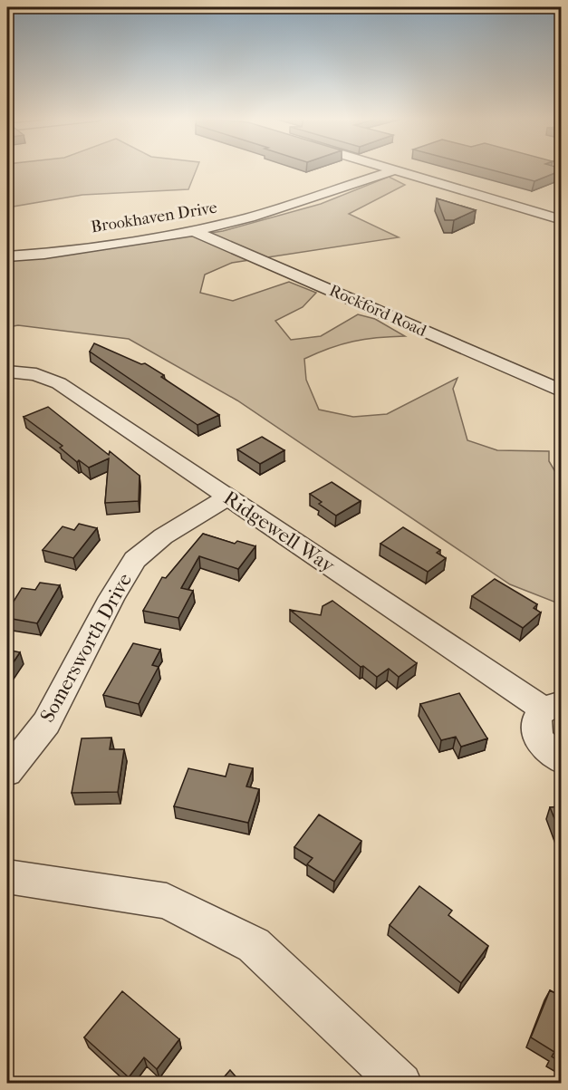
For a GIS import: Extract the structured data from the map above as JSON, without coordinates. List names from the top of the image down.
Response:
{
  "streets": {
    "street": [
      "Brookhaven Drive",
      "Rockford Road",
      "Ridgewell Way",
      "Somersworth Drive"
    ]
  },
  "crossings": [
    ["Brookhaven Drive", "Rockford Road"],
    ["Ridgewell Way", "Somersworth Drive"]
  ]
}
